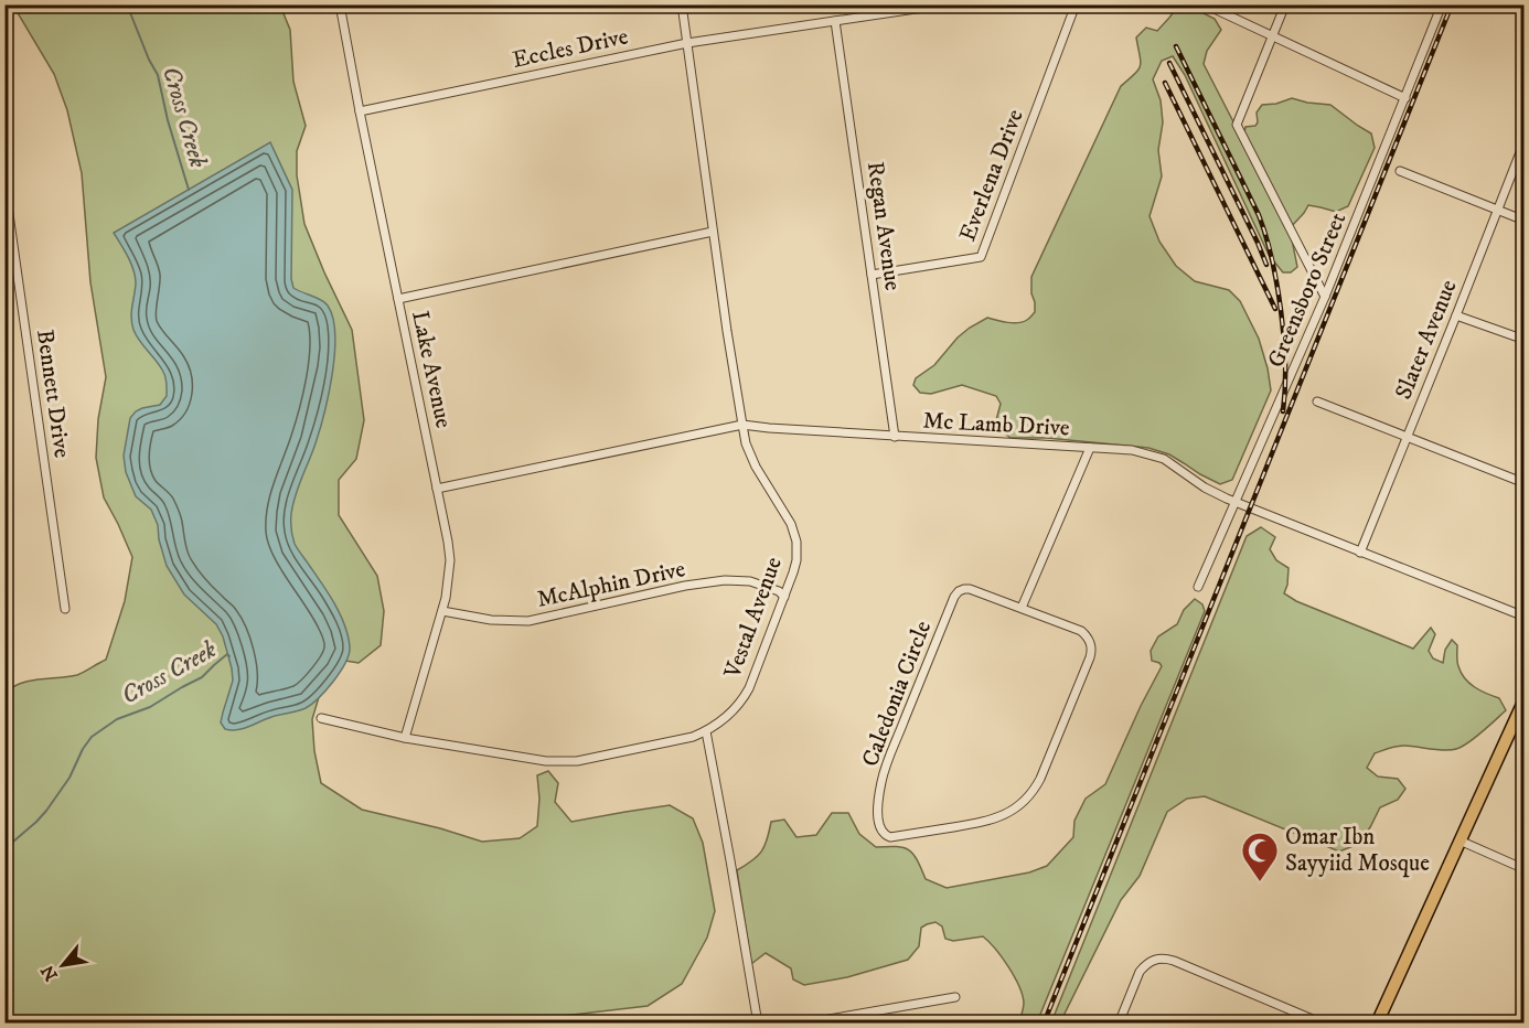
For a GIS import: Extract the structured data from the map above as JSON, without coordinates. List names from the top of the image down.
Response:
{
  "streets": {
    "street": [
      "Eccles Drive",
      "Everlena Drive",
      "Regan Avenue",
      "Greensboro Street",
      "Slater Avenue",
      "Lake Avenue",
      "Bennett Drive",
      "Mc Lamb Drive",
      "McAlphin Drive",
      "Vestal Avenue",
      "Caledonia Circle"
    ]
  },
  "crossings": [
    ["Eccles Drive", "Regan Avenue"],
    ["Eccles Drive", "Lake Avenue"],
    ["Eccles Drive", "Vestal Avenue"],
    ["Everlena Drive", "Regan Avenue"],
    ["Regan Avenue", "Mc Lamb Drive"],
    ["Greensboro Street", "Mc Lamb Drive"],
    ["Slater Avenue", "Mc Lamb Drive"],
    ["Lake Avenue", "Mc Lamb Drive"],
    ["Lake Avenue", "McAlphin Drive"],
    ["Lake Avenue", "Vestal Avenue"],
    ["Mc Lamb Drive", "Vestal Avenue"],
    ["McAlphin Drive", "Vestal Avenue"]
  ],
  "water": ["Cross Creek"],
  "places": {
    "mosque": ["Omar Ibn Sayyiid Mosque"]
  },
  "north": "bottom left"
}
